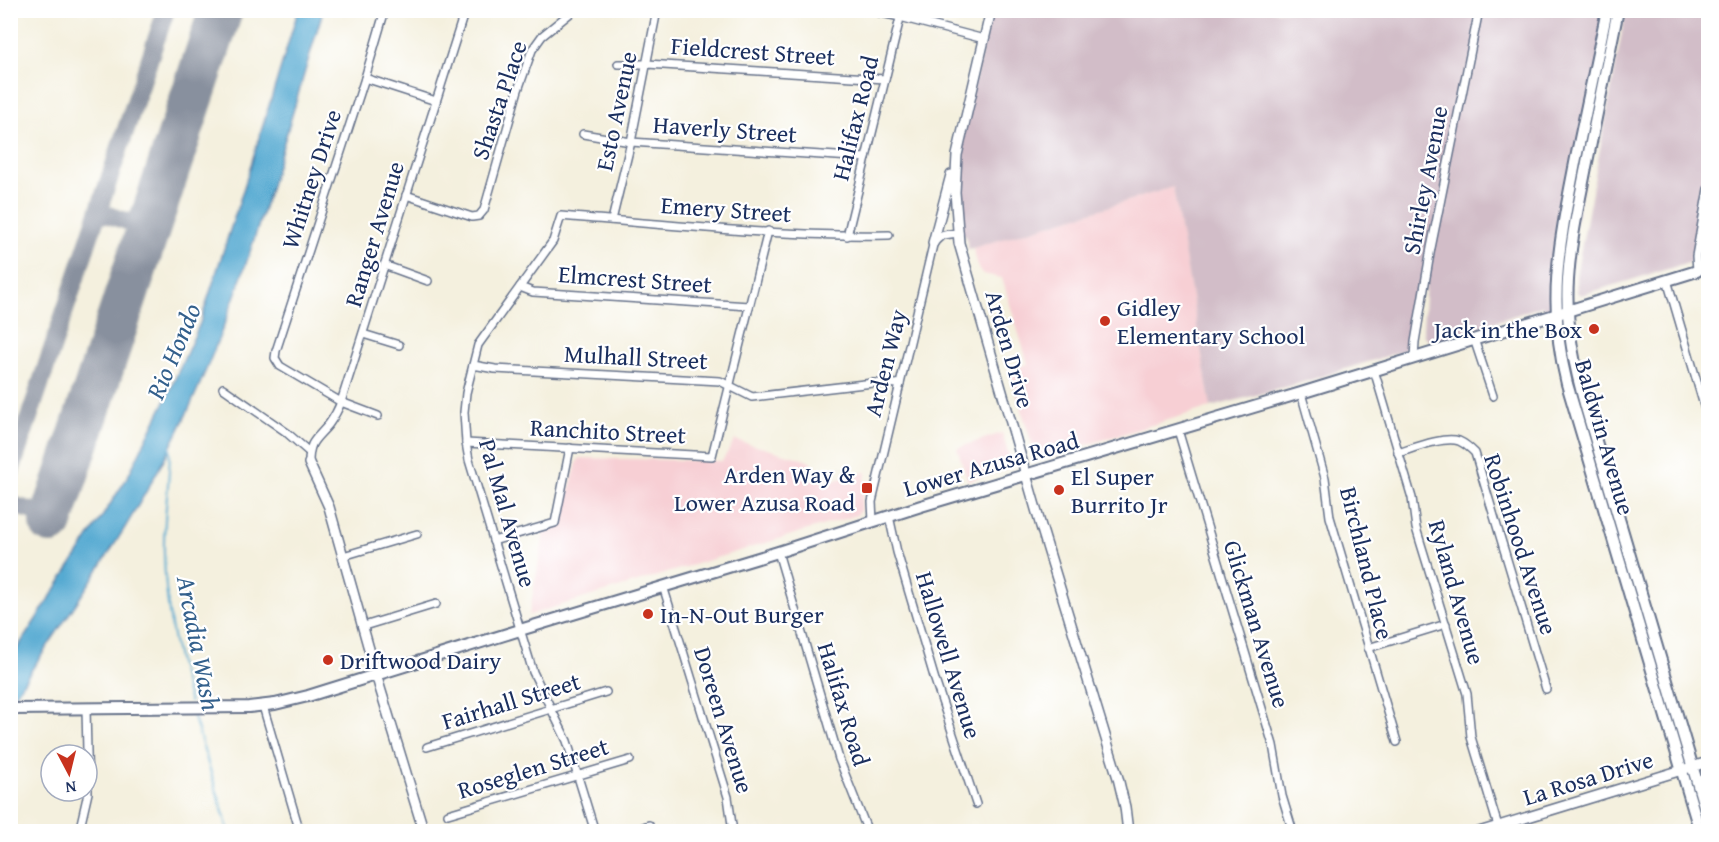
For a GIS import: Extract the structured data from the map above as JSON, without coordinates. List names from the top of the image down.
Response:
{
  "streets": {
    "main road": ["Baldwin Avenue", "Lower Azusa Road"],
    "street": [
      "Fieldcrest Street",
      "Shasta Place",
      "Esto Avenue",
      "Halifax Road",
      "Haverly Street",
      "Whitney Drive",
      "Shirley Avenue",
      "Emery Street",
      "Ranger Avenue",
      "Elmcrest Street",
      "Arden Drive",
      "Mulhall Street",
      "Arden Way",
      "Ranchito Street",
      "Pal Mal Avenue",
      "Robinhood Avenue",
      "Birchland Place",
      "Ryland Avenue",
      "Glickman Avenue",
      "Hallowell Avenue",
      "Fairhall Street",
      "Doreen Avenue",
      "Roseglen Street",
      "La Rosa Drive"
    ]
  },
  "crossings": [
    ["Fieldcrest Street", "Esto Avenue"],
    ["Fieldcrest Street", "Halifax Road"],
    ["Shasta Place", "Ranger Avenue"],
    ["Esto Avenue", "Haverly Street"],
    ["Esto Avenue", "Emery Street"],
    ["Halifax Road", "Haverly Street"],
    ["Halifax Road", "Emery Street"],
    ["Halifax Road", "Lower Azusa Road"],
    ["Whitney Drive", "Ranger Avenue"],
    ["Shirley Avenue", "Lower Azusa Road"],
    ["Emery Street", "Pal Mal Avenue"],
    ["Elmcrest Street", "Pal Mal Avenue"],
    ["Arden Drive", "Lower Azusa Road"],
    ["Mulhall Street", "Arden Way"],
    ["Mulhall Street", "Ranchito Street"],
    ["Mulhall Street", "Pal Mal Avenue"],
    ["Arden Way", "Lower Azusa Road"],
    ["Ranchito Street", "Pal Mal Avenue"],
    ["Baldwin Avenue", "Lower Azusa Road"],
    ["Baldwin Avenue", "La Rosa Drive"],
    ["Lower Azusa Road", "Pal Mal Avenue"],
    ["Lower Azusa Road", "Birchland Place"],
    ["Lower Azusa Road", "Ryland Avenue"],
    ["Lower Azusa Road", "Glickman Avenue"],
    ["Lower Azusa Road", "Hallowell Avenue"],
    ["Lower Azusa Road", "Doreen Avenue"],
    ["Pal Mal Avenue", "Fairhall Street"],
    ["Pal Mal Avenue", "Roseglen Street"],
    ["Robinhood Avenue", "Ryland Avenue"],
    ["Ryland Avenue", "La Rosa Drive"]
  ],
  "water": ["Rio Hondo", "Arcadia Wash"],
  "places": {
    "other": [
      "Gidley Elementary School",
      "Jack in the Box",
      "El Super Burrito Jr",
      "In-N-Out Burger",
      "Driftwood Dairy"
    ],
    "transit": ["Arden Way & Lower Azusa Road"]
  },
  "north": "bottom"
}
